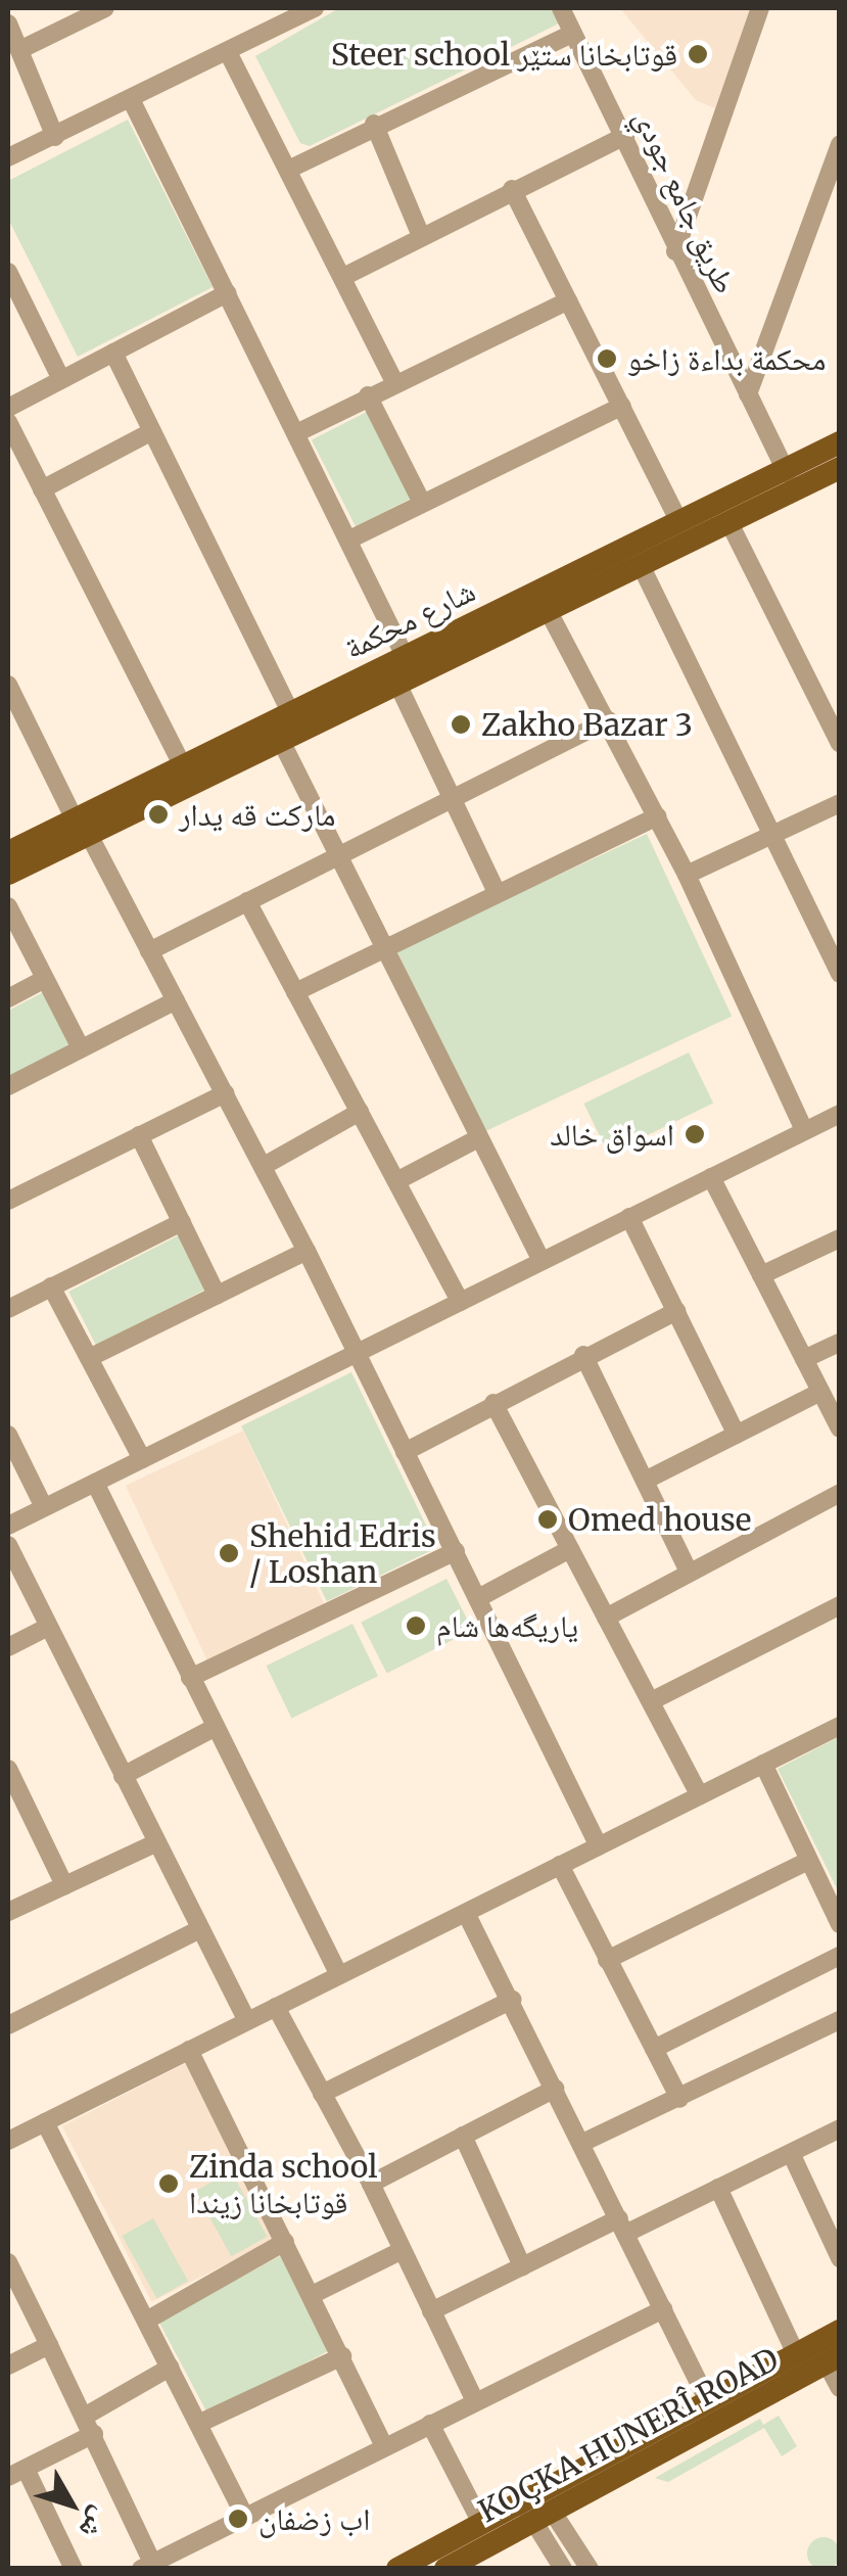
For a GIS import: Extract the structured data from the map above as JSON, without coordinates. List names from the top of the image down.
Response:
{
  "streets": {
    "main road": ["شارع محكمة", "KOÇKA HUNERÎ ROAD"],
    "street": ["طريق جامع جودي"]
  },
  "crossings": [
    ["طريق جامع جودي", "شارع محكمة"]
  ],
  "places": [
    "Steer school قوتابخانا ستێر",
    "محكمة بداءة زاخو",
    "Zakho Bazar 3",
    "ماركت قه يدار",
    "اسواق خالد",
    "Omed house",
    "Shehid Edris / Loshan",
    "ياريگه‌ها شام",
    "Zinda school قوتابخانا زیندا",
    "اب زضفان"
  ],
  "north": "bottom right"
}
